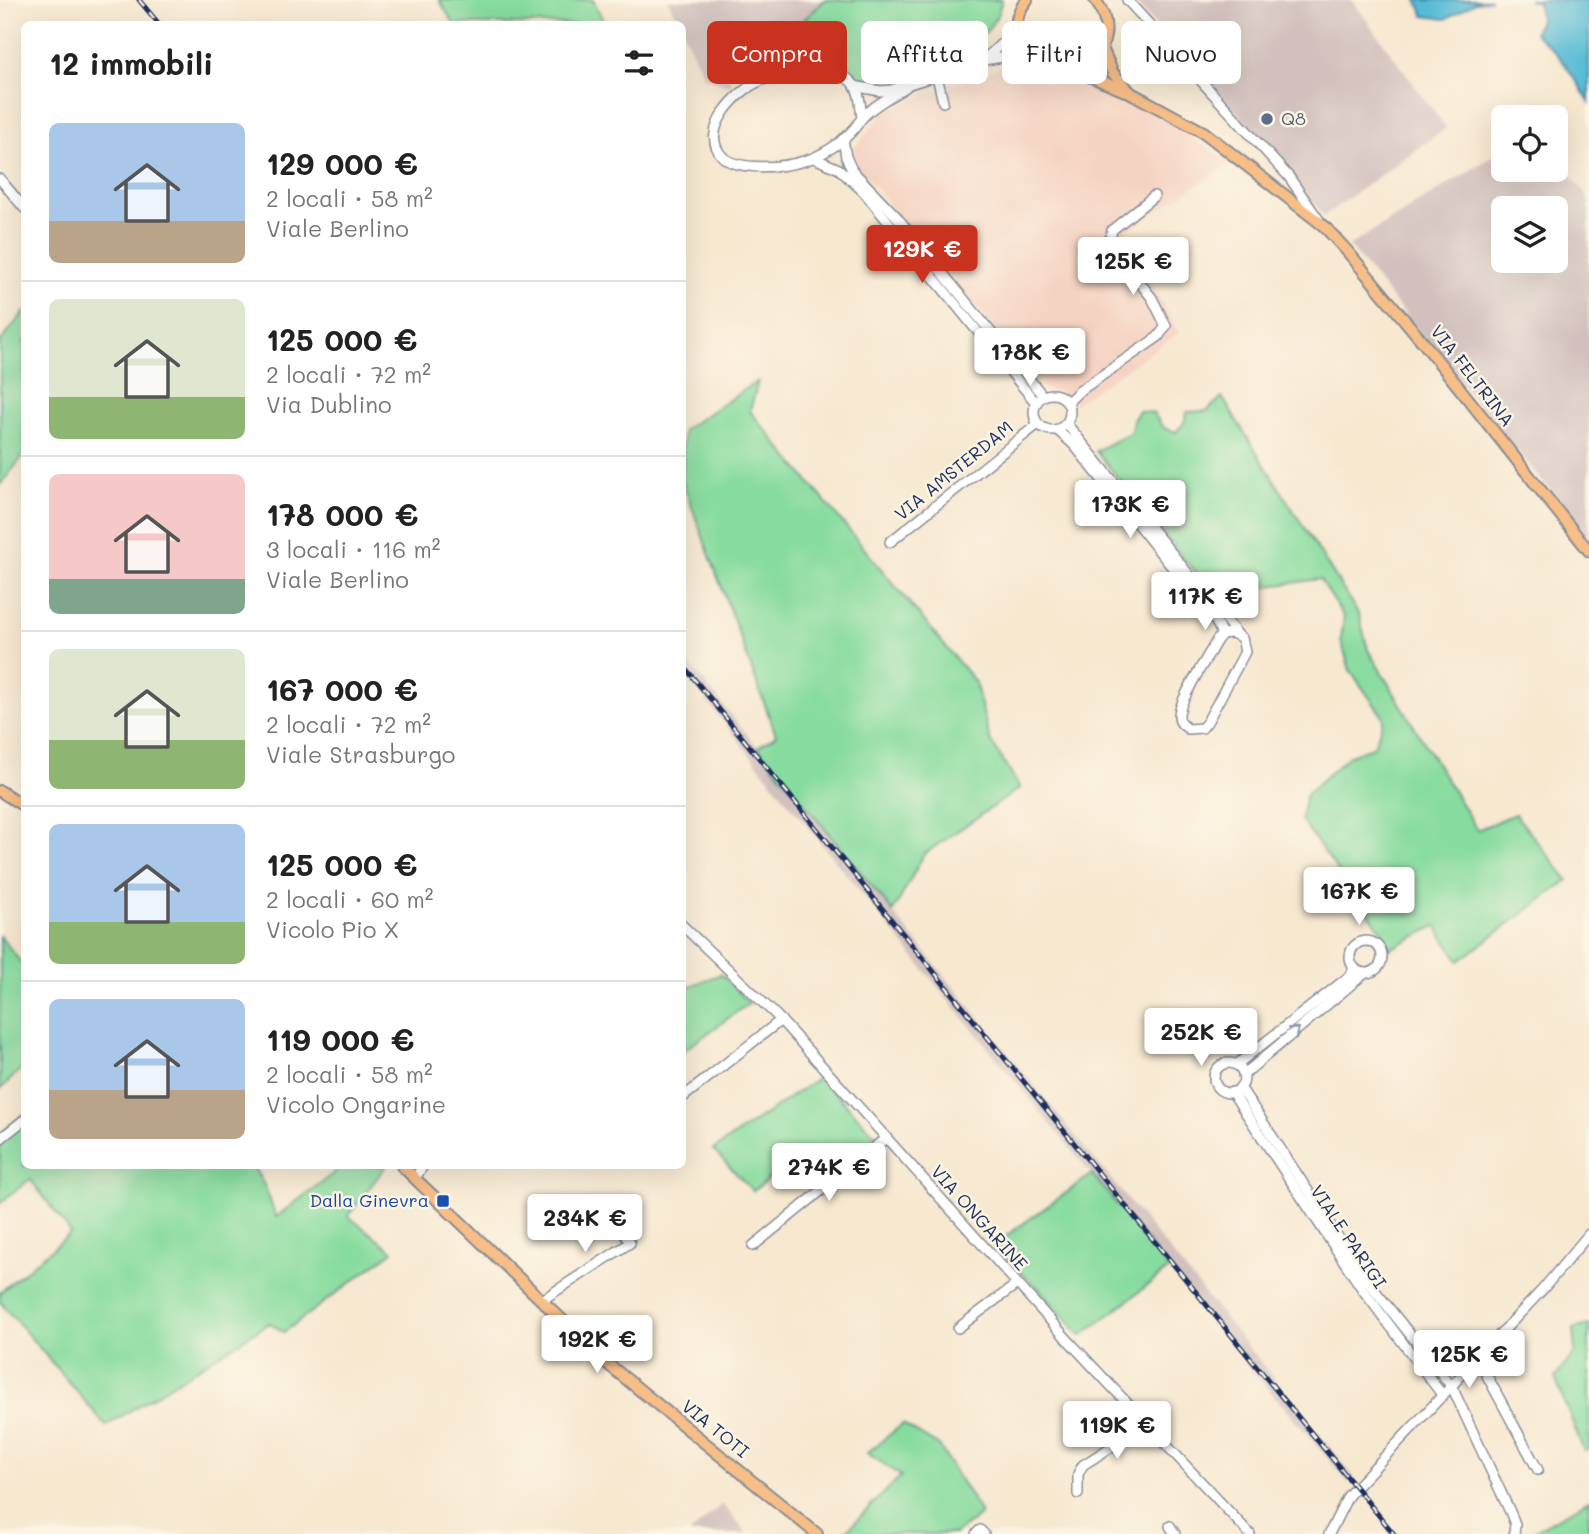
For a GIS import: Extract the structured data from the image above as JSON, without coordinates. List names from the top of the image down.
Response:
{
  "streets": {
    "main road": ["VIA FELTRINA", "VIA TOTI"],
    "street": ["VIA AMSTERDAM", "VIA ONGARINE", "VIALE PARIGI"]
  },
  "places": {
    "other": ["Q8"],
    "transit": ["Dalla Ginevra"]
  },
  "page": {
    "chip": [
      "Compra",
      "Affitta",
      "Filtri",
      "Nuovo"
    ],
    "heading": "12 immobili",
    "list": [
      {
        "name": "129 000 €",
        "note": "2 locali · 58 m² · Viale Berlino"
      },
      {
        "name": "125 000 €",
        "note": "2 locali · 72 m² · Via Dublino"
      },
      {
        "name": "178 000 €",
        "note": "3 locali · 116 m² · Viale Berlino"
      },
      {
        "name": "167 000 €",
        "note": "2 locali · 72 m² · Viale Strasburgo"
      },
      {
        "name": "125 000 €",
        "note": "2 locali · 60 m² · Vicolo Pio X"
      },
      {
        "name": "119 000 €",
        "note": "2 locali · 58 m² · Vicolo Ongarine"
      }
    ],
    "price": [
      "129K €",
      "125K €",
      "178K €",
      "173K €",
      "117K €",
      "167K €",
      "252K €",
      "274K €",
      "234K €",
      "192K €",
      "125K €",
      "119K €"
    ]
  }
}
